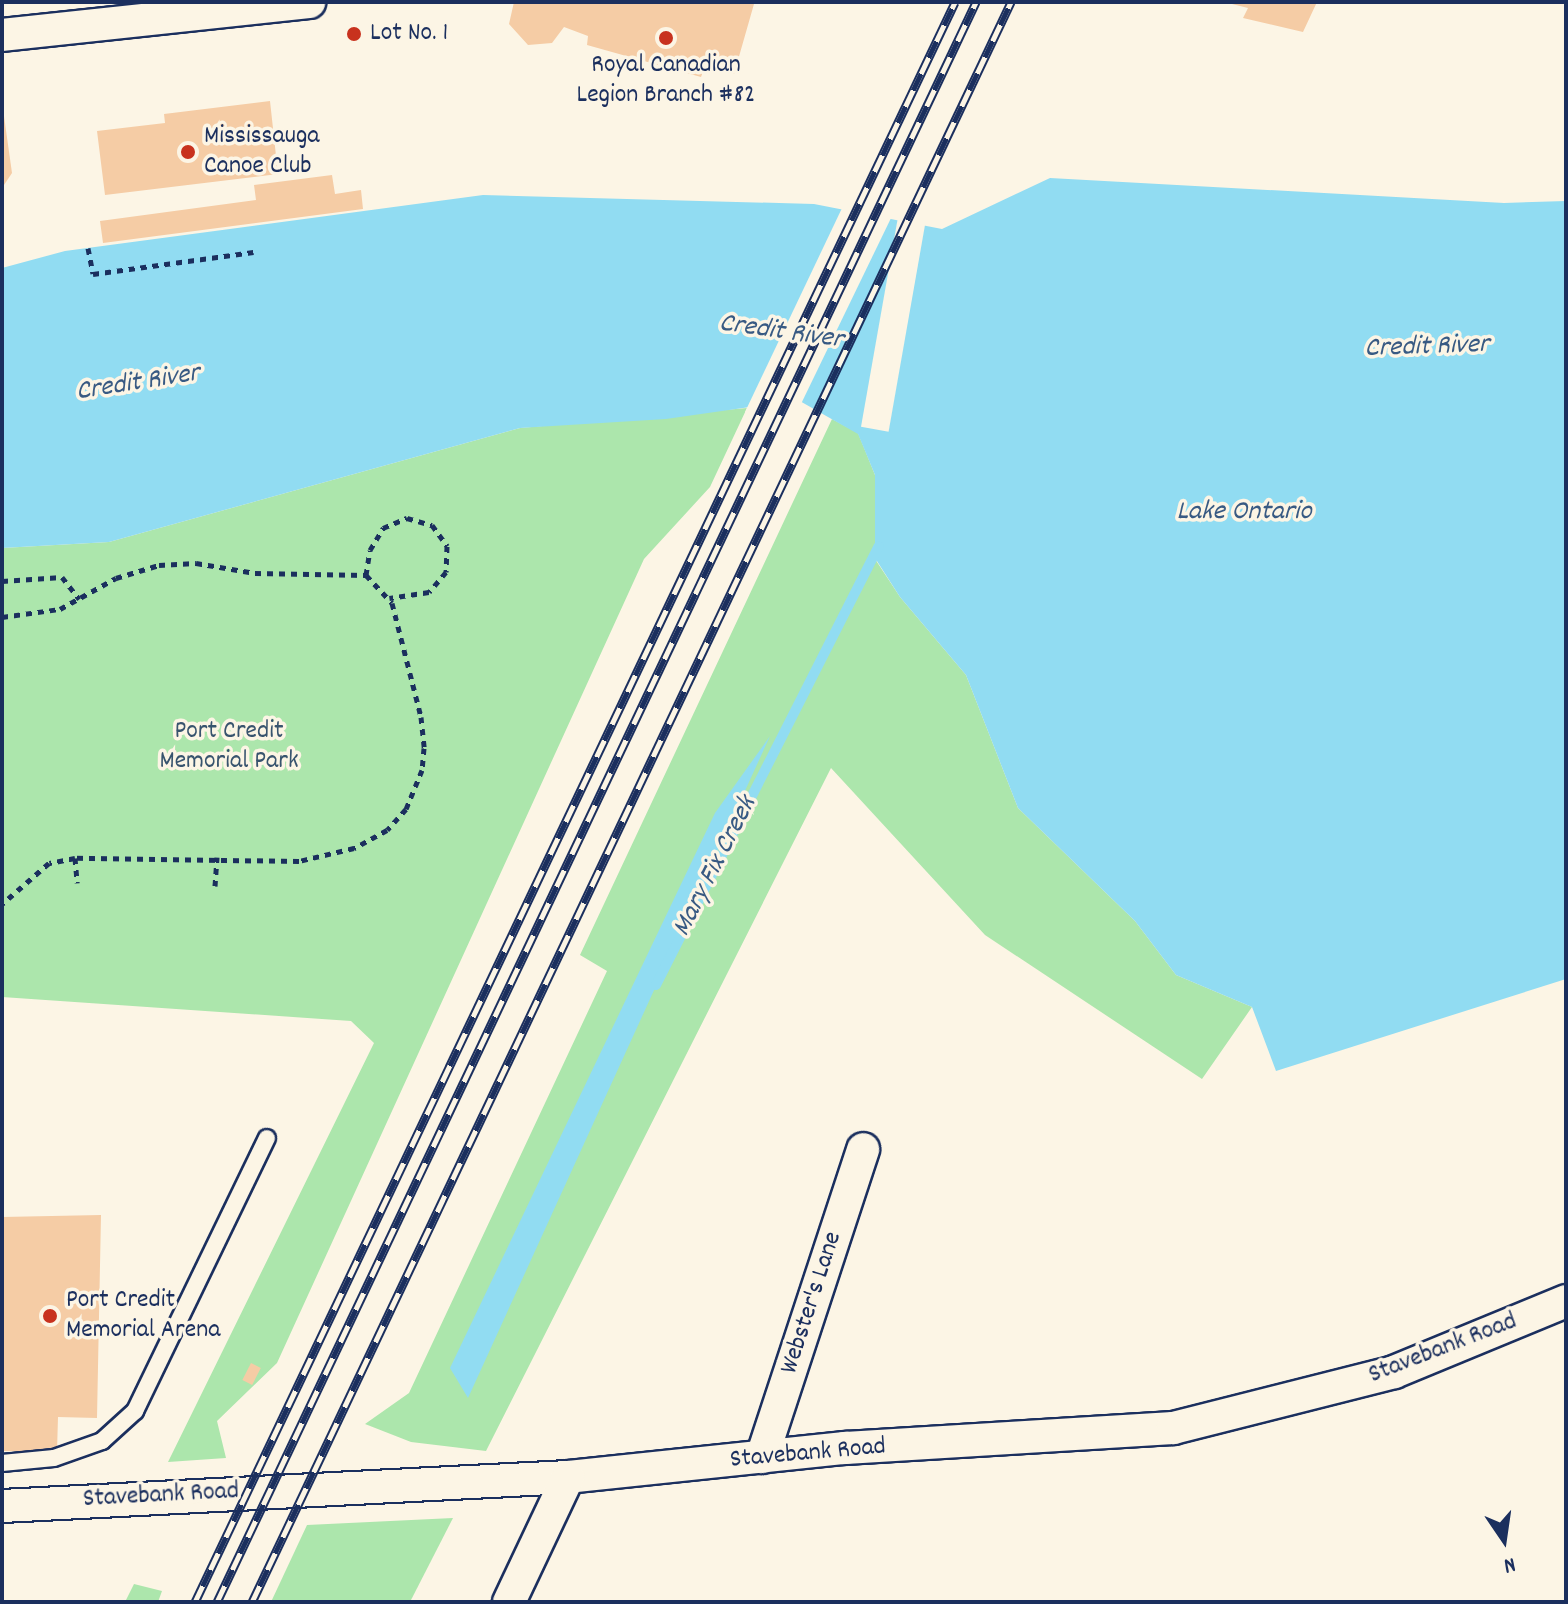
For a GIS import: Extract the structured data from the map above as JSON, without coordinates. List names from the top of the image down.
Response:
{
  "streets": {
    "street": ["Webster's Lane", "Stavebank Road"]
  },
  "crossings": [
    ["Webster's Lane", "Stavebank Road"]
  ],
  "water": ["Credit River", "Lake Ontario", "Mary Fix Creek"],
  "parks": ["Port Credit Memorial Park"],
  "places": [
    "Lot No. 1",
    "Royal Canadian Legion Branch #82",
    "Mississauga Canoe Club",
    "Port Credit Memorial Arena"
  ],
  "north": "bottom"
}
